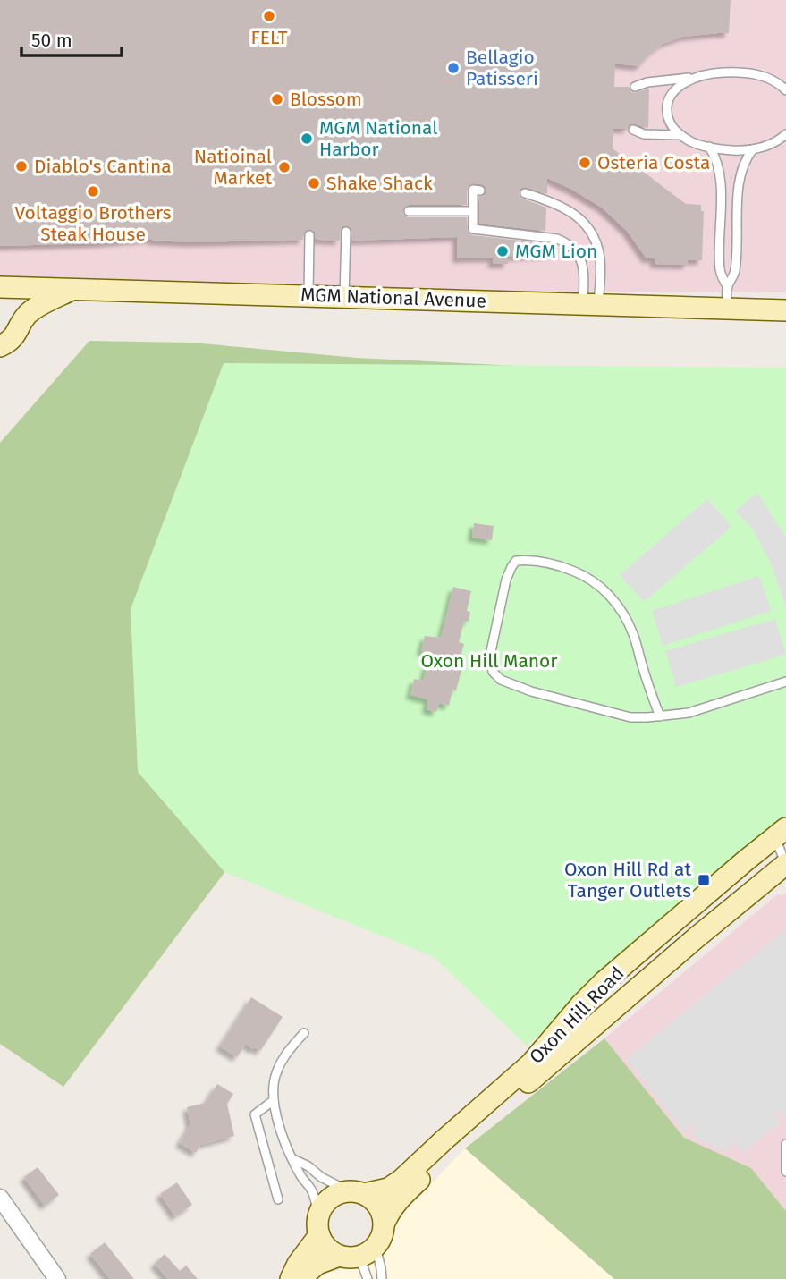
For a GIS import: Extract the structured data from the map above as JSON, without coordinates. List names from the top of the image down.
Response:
{
  "streets": {
    "main road": ["MGM National Avenue", "Oxon Hill Road"]
  },
  "parks": ["Oxon Hill Manor"],
  "places": {
    "other": [
      "FELT",
      "Bellagio Patisseri",
      "Blossom",
      "MGM National Harbor",
      "Osteria Costa",
      "Diablo's Cantina",
      "Natioinal Market",
      "Shake Shack",
      "Voltaggio Brothers Steak House",
      "MGM Lion"
    ],
    "transit": ["Oxon Hill Rd at Tanger Outlets"]
  },
  "scale_bar": "50 m"
}
